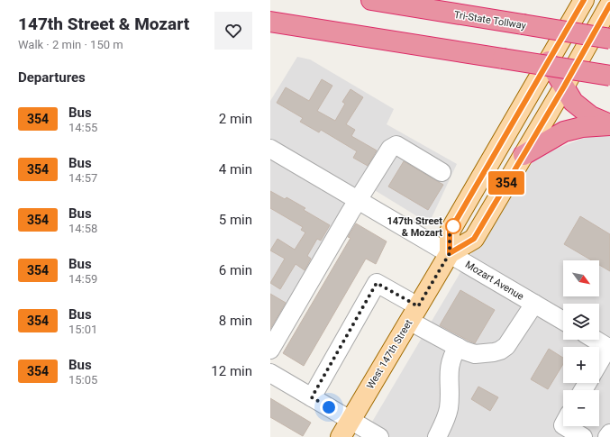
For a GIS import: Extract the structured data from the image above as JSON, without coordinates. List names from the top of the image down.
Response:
{
  "streets": {
    "highway": ["Tri-State Tollway"],
    "main road": ["West 147th Street"],
    "street": ["Mozart Avenue"]
  },
  "crossings": [
    ["Mozart Avenue", "West 147th Street"]
  ],
  "places": ["147th Street & Mozart"],
  "lines": ["bus line 354"],
  "north": "bottom right",
  "page": {
    "heading": [
      ["147th Street & Mozart", "Walk · 2 min · 150 m"],
      "Departures"
    ],
    "on_map": "354",
    "list": [
      {
        "mark": "354",
        "name": "Bus",
        "note": "14:55",
        "value": "2 min"
      },
      {
        "mark": "354",
        "name": "Bus",
        "note": "14:57",
        "value": "4 min"
      },
      {
        "mark": "354",
        "name": "Bus",
        "note": "14:58",
        "value": "5 min"
      },
      {
        "mark": "354",
        "name": "Bus",
        "note": "14:59",
        "value": "6 min"
      },
      {
        "mark": "354",
        "name": "Bus",
        "note": "15:01",
        "value": "8 min"
      },
      {
        "mark": "354",
        "name": "Bus",
        "note": "15:05",
        "value": "12 min"
      }
    ],
    "map_buttons": ["+", "−"]
  }
}
